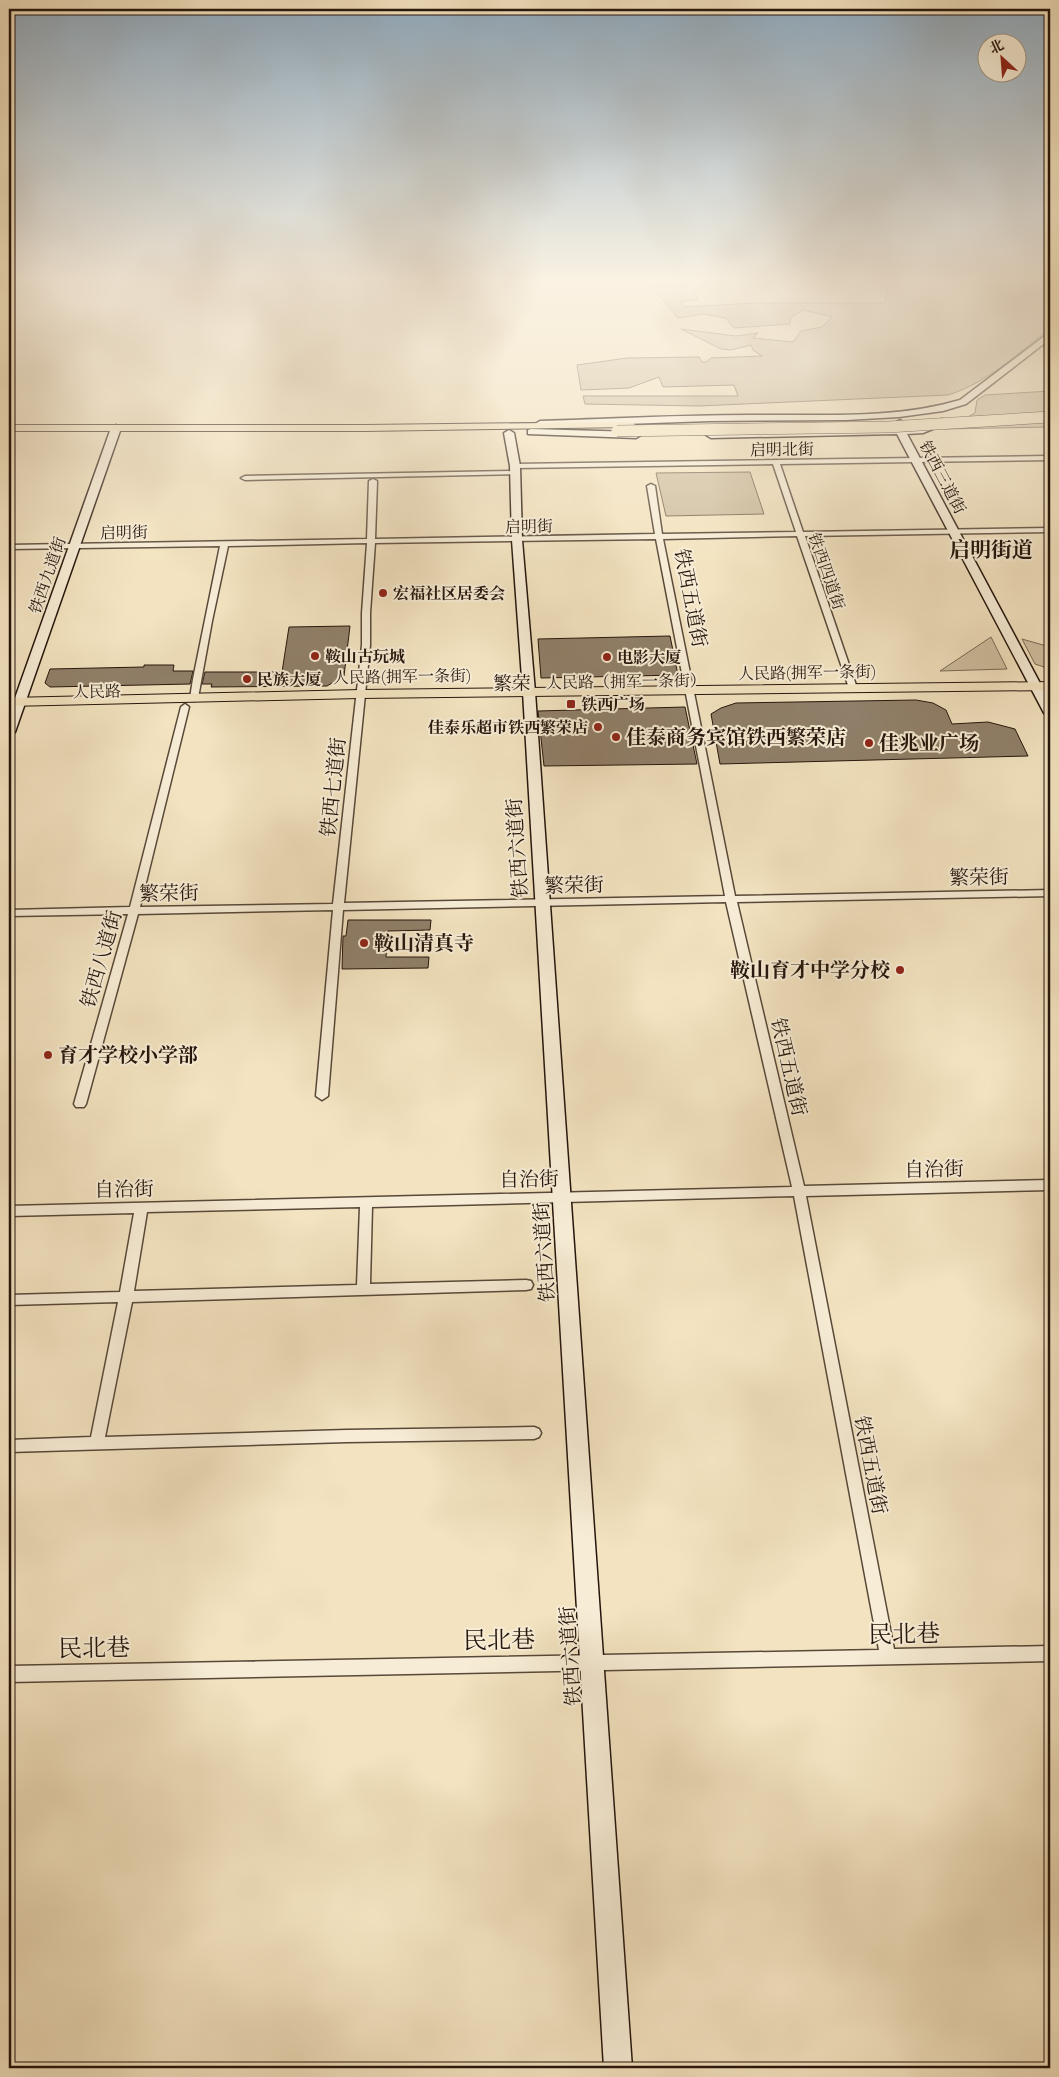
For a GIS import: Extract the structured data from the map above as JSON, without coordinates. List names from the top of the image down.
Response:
{
  "streets": {
    "main road": [
      "铁西三道街",
      "铁西九道街",
      "人民路(拥军一条街)",
      "人民路（拥军一条街）",
      "人民路",
      "铁西六道街"
    ],
    "street": [
      "启明北街",
      "启明街",
      "铁西四道街",
      "铁西五道街",
      "铁西七道街",
      "繁荣街",
      "铁西八道街",
      "自治街",
      "民北巷"
    ]
  },
  "crossings": [
    ["启明北街", "铁西三道街"],
    ["启明北街", "铁西四道街"],
    ["启明北街", "铁西六道街"],
    ["铁西三道街", "启明街"],
    ["铁西三道街", "人民路(拥军一条街)"],
    ["铁西三道街", "人民路（拥军一条街）"],
    ["启明街", "铁西四道街"],
    ["启明街", "铁西九道街"],
    ["启明街", "铁西五道街"],
    ["启明街", "铁西七道街"],
    ["启明街", "铁西六道街"],
    ["启明街", "铁西八道街"],
    ["铁西四道街", "人民路(拥军一条街)"],
    ["铁西九道街", "人民路"],
    ["铁西五道街", "人民路(拥军一条街)"],
    ["铁西五道街", "人民路（拥军一条街）"],
    ["铁西五道街", "繁荣街"],
    ["铁西五道街", "自治街"],
    ["铁西五道街", "民北巷"],
    ["人民路(拥军一条街)", "人民路（拥军一条街）"],
    ["人民路（拥军一条街）", "人民路"],
    ["人民路（拥军一条街）", "铁西七道街"],
    ["人民路（拥军一条街）", "铁西六道街"],
    ["人民路（拥军一条街）", "铁西八道街"],
    ["人民路", "铁西八道街"],
    ["铁西七道街", "繁荣街"],
    ["铁西六道街", "繁荣街"],
    ["铁西六道街", "自治街"],
    ["铁西六道街", "民北巷"],
    ["繁荣街", "铁西八道街"]
  ],
  "districts": ["启明街道", "繁荣"],
  "places": {
    "other": [
      "宏福社区居委会",
      "鞍山古玩城",
      "电影大厦",
      "民族大厦",
      "佳泰乐超市铁西繁荣店",
      "佳泰商务宾馆铁西繁荣店",
      "佳兆业广场",
      "鞍山清真寺",
      "鞍山育才中学分校",
      "育才学校小学部"
    ],
    "transit": ["铁西广场"]
  },
  "north": "top left"
}
